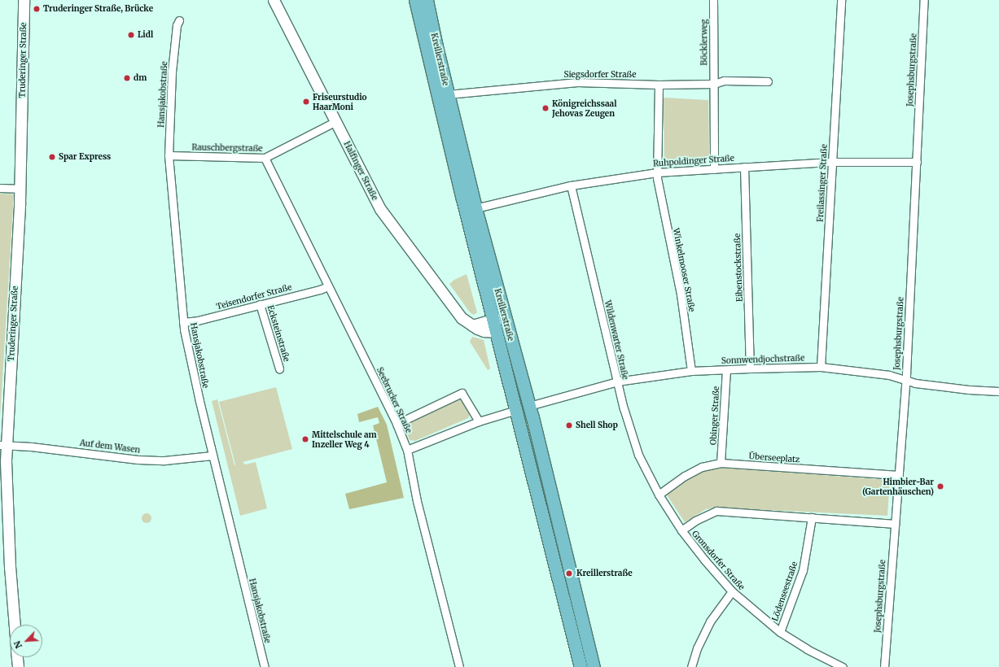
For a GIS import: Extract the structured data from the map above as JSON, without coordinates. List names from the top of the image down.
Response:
{
  "streets": {
    "main road": ["Kreillerstraße"],
    "street": [
      "Böcklerweg",
      "Truderinger Straße",
      "Josephsburgstraße",
      "Siegsdorfer Straße",
      "Hansjakobstraße",
      "Rauschbergstraße",
      "Ruhpoldinger Straße",
      "Halfinger Straße",
      "Freilassinger Straße",
      "Eibenstockstraße",
      "Winkelmooser Straße",
      "Teisendorfer Straße",
      "Ecksteinstraße",
      "Wildenwarter Straße",
      "Sonnwendjochstraße",
      "Seebrucker Straße",
      "Obinger Straße",
      "Auf dem Wasen",
      "Überseeplatz",
      "Gronsdorfer Straße",
      "Lödenseestraße"
    ]
  },
  "crossings": [
    ["Böcklerweg", "Siegsdorfer Straße"],
    ["Böcklerweg", "Ruhpoldinger Straße"],
    ["Kreillerstraße", "Siegsdorfer Straße"],
    ["Kreillerstraße", "Ruhpoldinger Straße"],
    ["Kreillerstraße", "Halfinger Straße"],
    ["Kreillerstraße", "Sonnwendjochstraße"],
    ["Truderinger Straße", "Auf dem Wasen"],
    ["Josephsburgstraße", "Ruhpoldinger Straße"],
    ["Josephsburgstraße", "Sonnwendjochstraße"],
    ["Josephsburgstraße", "Überseeplatz"],
    ["Siegsdorfer Straße", "Winkelmooser Straße"],
    ["Hansjakobstraße", "Rauschbergstraße"],
    ["Hansjakobstraße", "Teisendorfer Straße"],
    ["Hansjakobstraße", "Auf dem Wasen"],
    ["Rauschbergstraße", "Halfinger Straße"],
    ["Rauschbergstraße", "Seebrucker Straße"],
    ["Ruhpoldinger Straße", "Freilassinger Straße"],
    ["Ruhpoldinger Straße", "Eibenstockstraße"],
    ["Ruhpoldinger Straße", "Winkelmooser Straße"],
    ["Ruhpoldinger Straße", "Wildenwarter Straße"],
    ["Freilassinger Straße", "Sonnwendjochstraße"],
    ["Eibenstockstraße", "Sonnwendjochstraße"],
    ["Winkelmooser Straße", "Sonnwendjochstraße"],
    ["Teisendorfer Straße", "Ecksteinstraße"],
    ["Teisendorfer Straße", "Seebrucker Straße"],
    ["Wildenwarter Straße", "Sonnwendjochstraße"],
    ["Wildenwarter Straße", "Überseeplatz"],
    ["Wildenwarter Straße", "Gronsdorfer Straße"],
    ["Sonnwendjochstraße", "Obinger Straße"],
    ["Obinger Straße", "Überseeplatz"],
    ["Überseeplatz", "Gronsdorfer Straße"],
    ["Gronsdorfer Straße", "Lödenseestraße"]
  ],
  "places": [
    "Truderinger Straße, Brücke",
    "Lidl",
    "dm",
    "Friseurstudio HaarMoni",
    "Königreichssaal Jehovas Zeugen",
    "Spar Express",
    "Shell Shop",
    "Mittelschule am Inzeller Weg 4",
    "Himbier-Bar (Gartenhäuschen)",
    "Kreillerstraße"
  ],
  "north": "bottom left"
}
